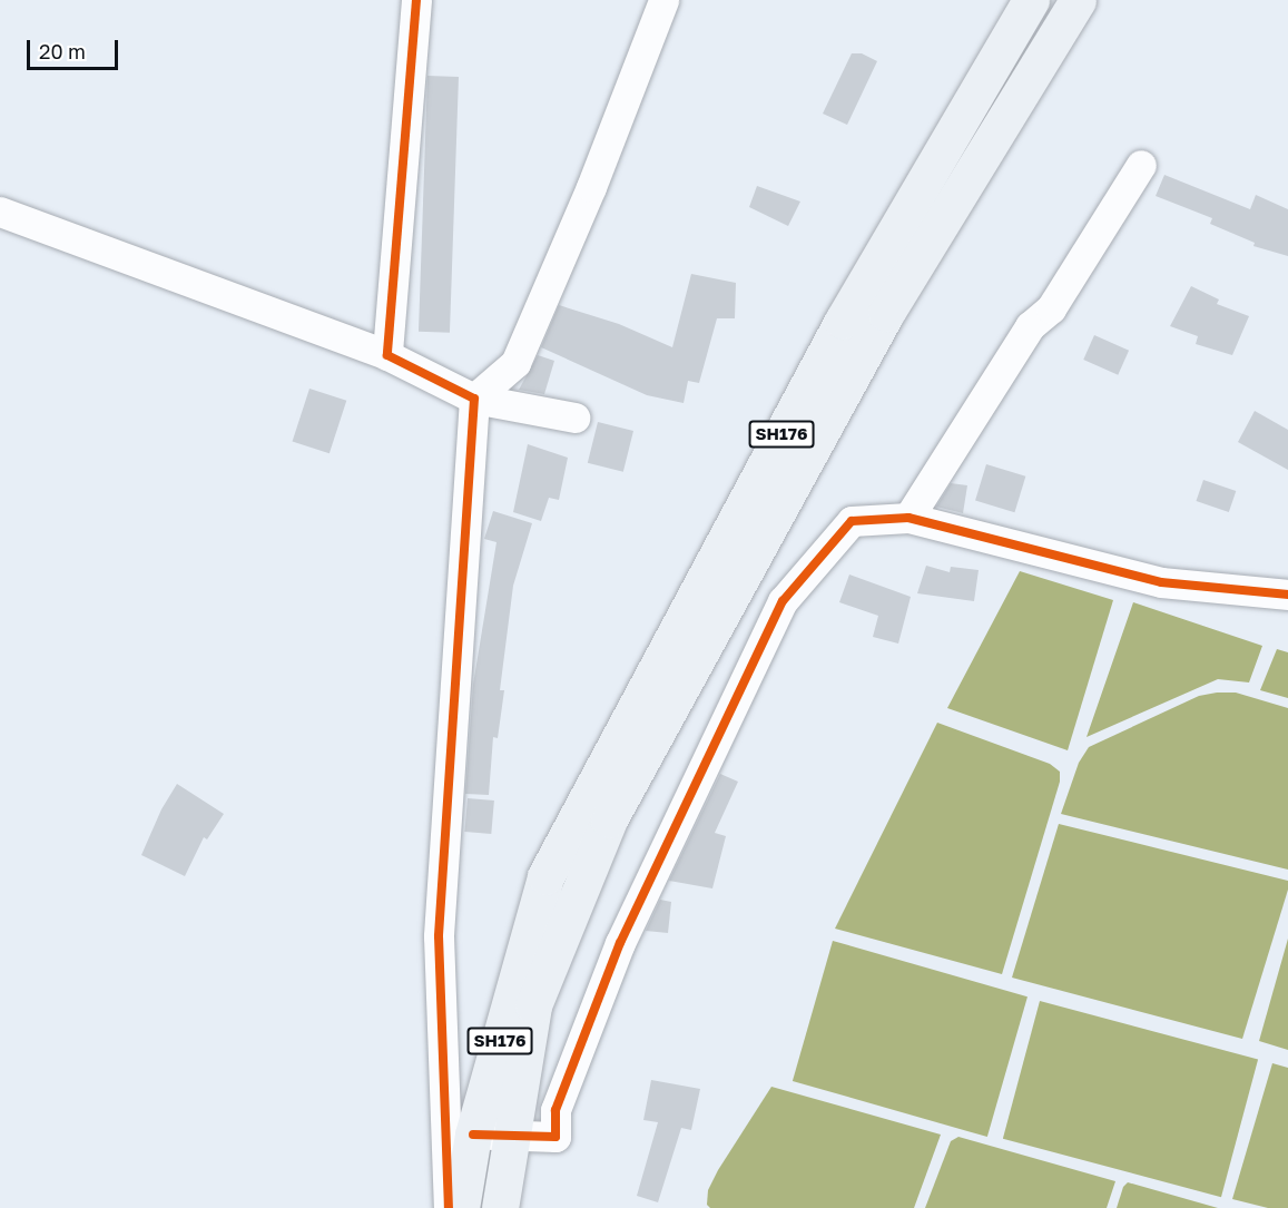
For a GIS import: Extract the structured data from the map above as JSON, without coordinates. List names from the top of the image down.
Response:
{
  "streets": {
    "main road": ["SH176"]
  },
  "scale_bar": "20 m"
}
